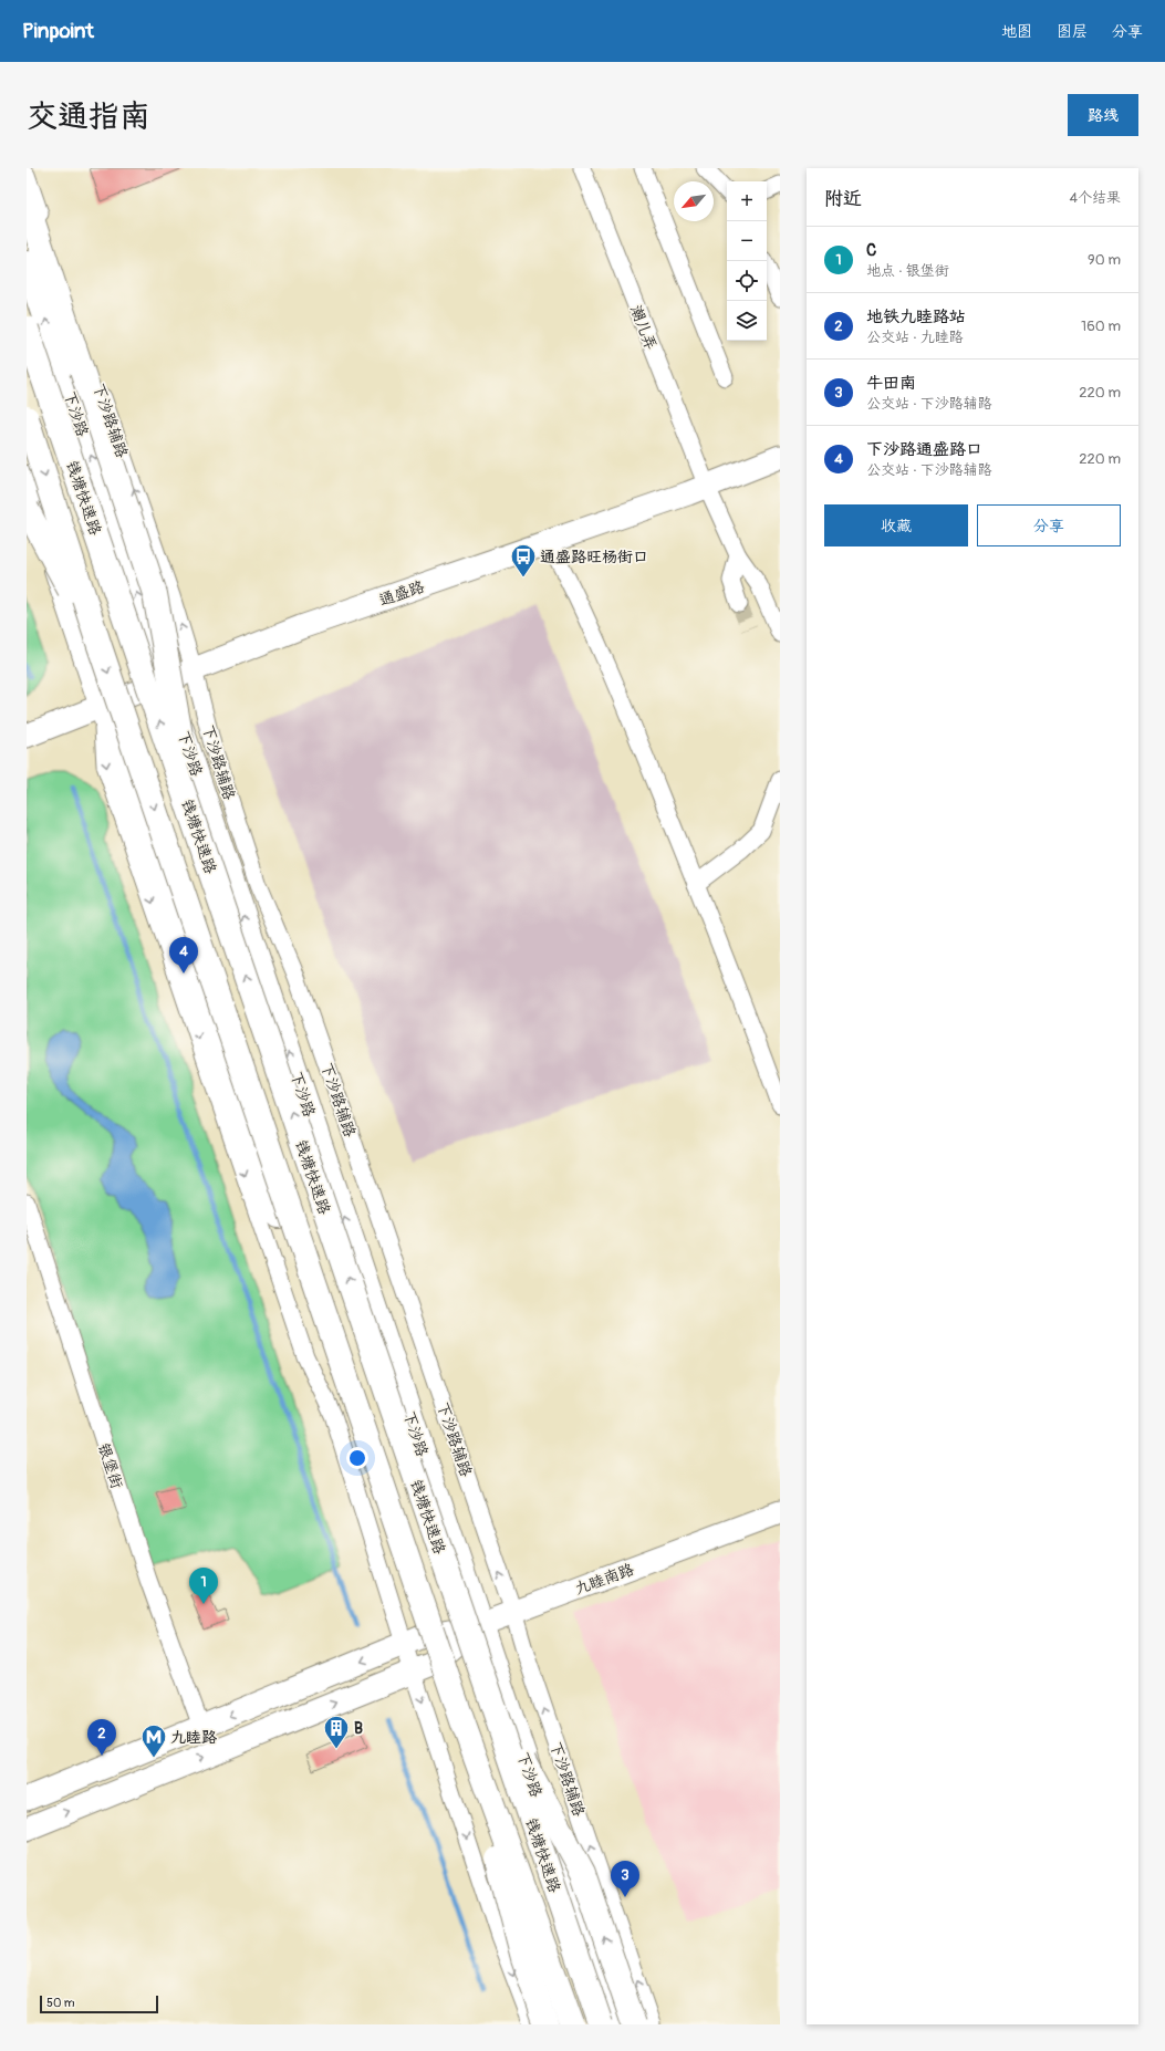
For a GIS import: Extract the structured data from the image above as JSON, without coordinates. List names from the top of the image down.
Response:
{
  "streets": {
    "main road": ["下沙路", "钱塘快速路"],
    "street": [
      "潮儿弄",
      "下沙路辅路",
      "通盛路",
      "银堡街",
      "九睦南路"
    ]
  },
  "crossings": [
    ["潮儿弄", "通盛路"],
    ["下沙路", "通盛路"],
    ["下沙路", "九睦南路"],
    ["下沙路辅路", "通盛路"],
    ["下沙路辅路", "九睦南路"]
  ],
  "one_way": ["下沙路辅路"],
  "places": {
    "bus stop": ["通盛路旺杨街口"],
    "building": ["B"],
    "metro station": ["九睦路"]
  },
  "scale_bar": "50 m",
  "north": "bottom left",
  "page": {
    "header": "Pinpoint",
    "nav": ["地图", "图层", "分享"],
    "title": "交通指南",
    "buttons": [
      "路线",
      ["收藏", "分享"]
    ],
    "heading": ["附近", "4个结果"],
    "map_buttons": ["+", "−"],
    "list": [
      {
        "mark": "1",
        "name": "C",
        "note": "地点 · 银堡街",
        "value": "90 m"
      },
      {
        "mark": "2",
        "name": "地铁九睦路站",
        "note": "公交站 · 九睦路",
        "value": "160 m"
      },
      {
        "mark": "3",
        "name": "牛田南",
        "note": "公交站 · 下沙路辅路",
        "value": "220 m"
      },
      {
        "mark": "4",
        "name": "下沙路通盛路口",
        "note": "公交站 · 下沙路辅路",
        "value": "220 m"
      }
    ],
    "pins": [
      "4",
      "1",
      "2",
      "3"
    ],
    "scale": "50 m"
  }
}
